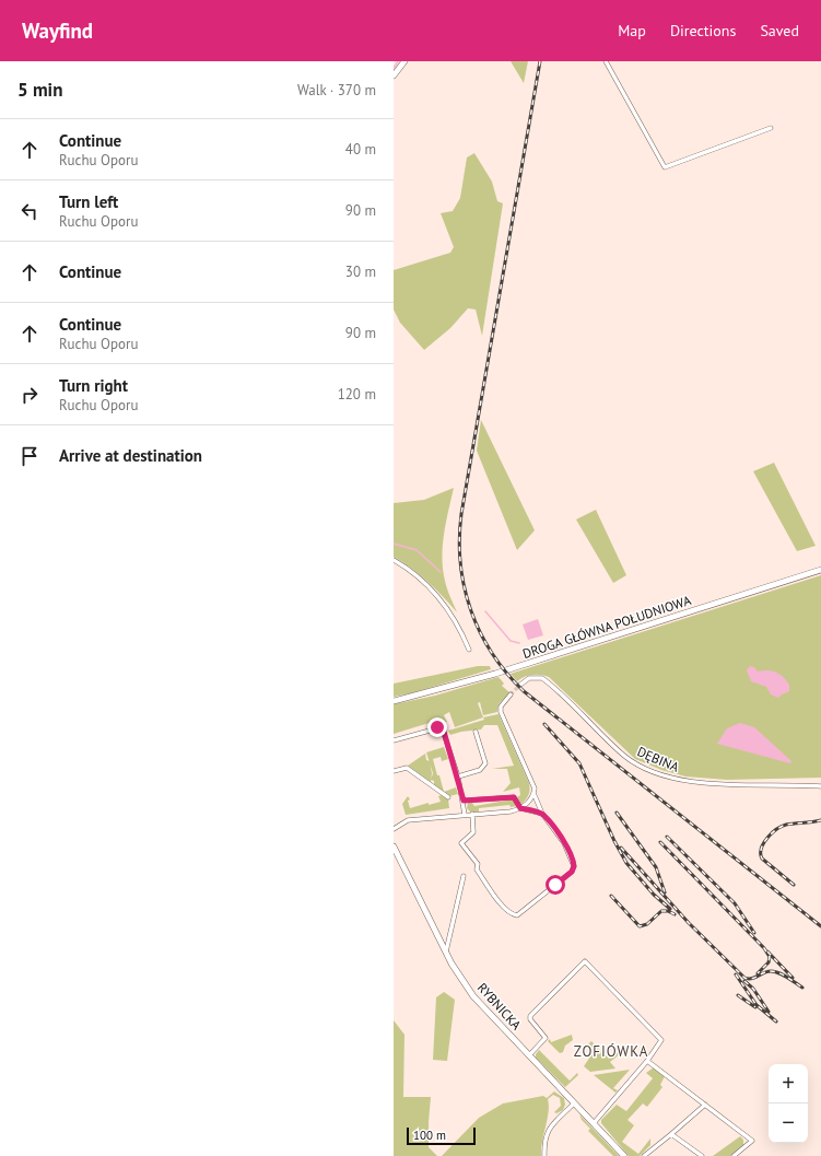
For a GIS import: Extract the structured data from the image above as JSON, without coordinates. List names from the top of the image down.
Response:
{
  "streets": {
    "main road": ["DROGA GŁÓWNA POŁUDNIOWA", "RYBNICKA"],
    "street": ["DĘBINA"]
  },
  "districts": ["ZOFIÓWKA"],
  "scale_bar": "100 m",
  "page": {
    "header": "Wayfind",
    "nav": ["Map", "Directions", "Saved"],
    "heading": ["5 min", "Walk · 370 m"],
    "list": [
      ["Continue", "Ruchu Oporu", "40 m"],
      ["Turn left", "Ruchu Oporu", "90 m"],
      ["Continue", "30 m"],
      ["Continue", "Ruchu Oporu", "90 m"],
      ["Turn right", "Ruchu Oporu", "120 m"],
      "Arrive at destination"
    ],
    "map_buttons": ["+", "−"],
    "scale": "100 m"
  }
}
